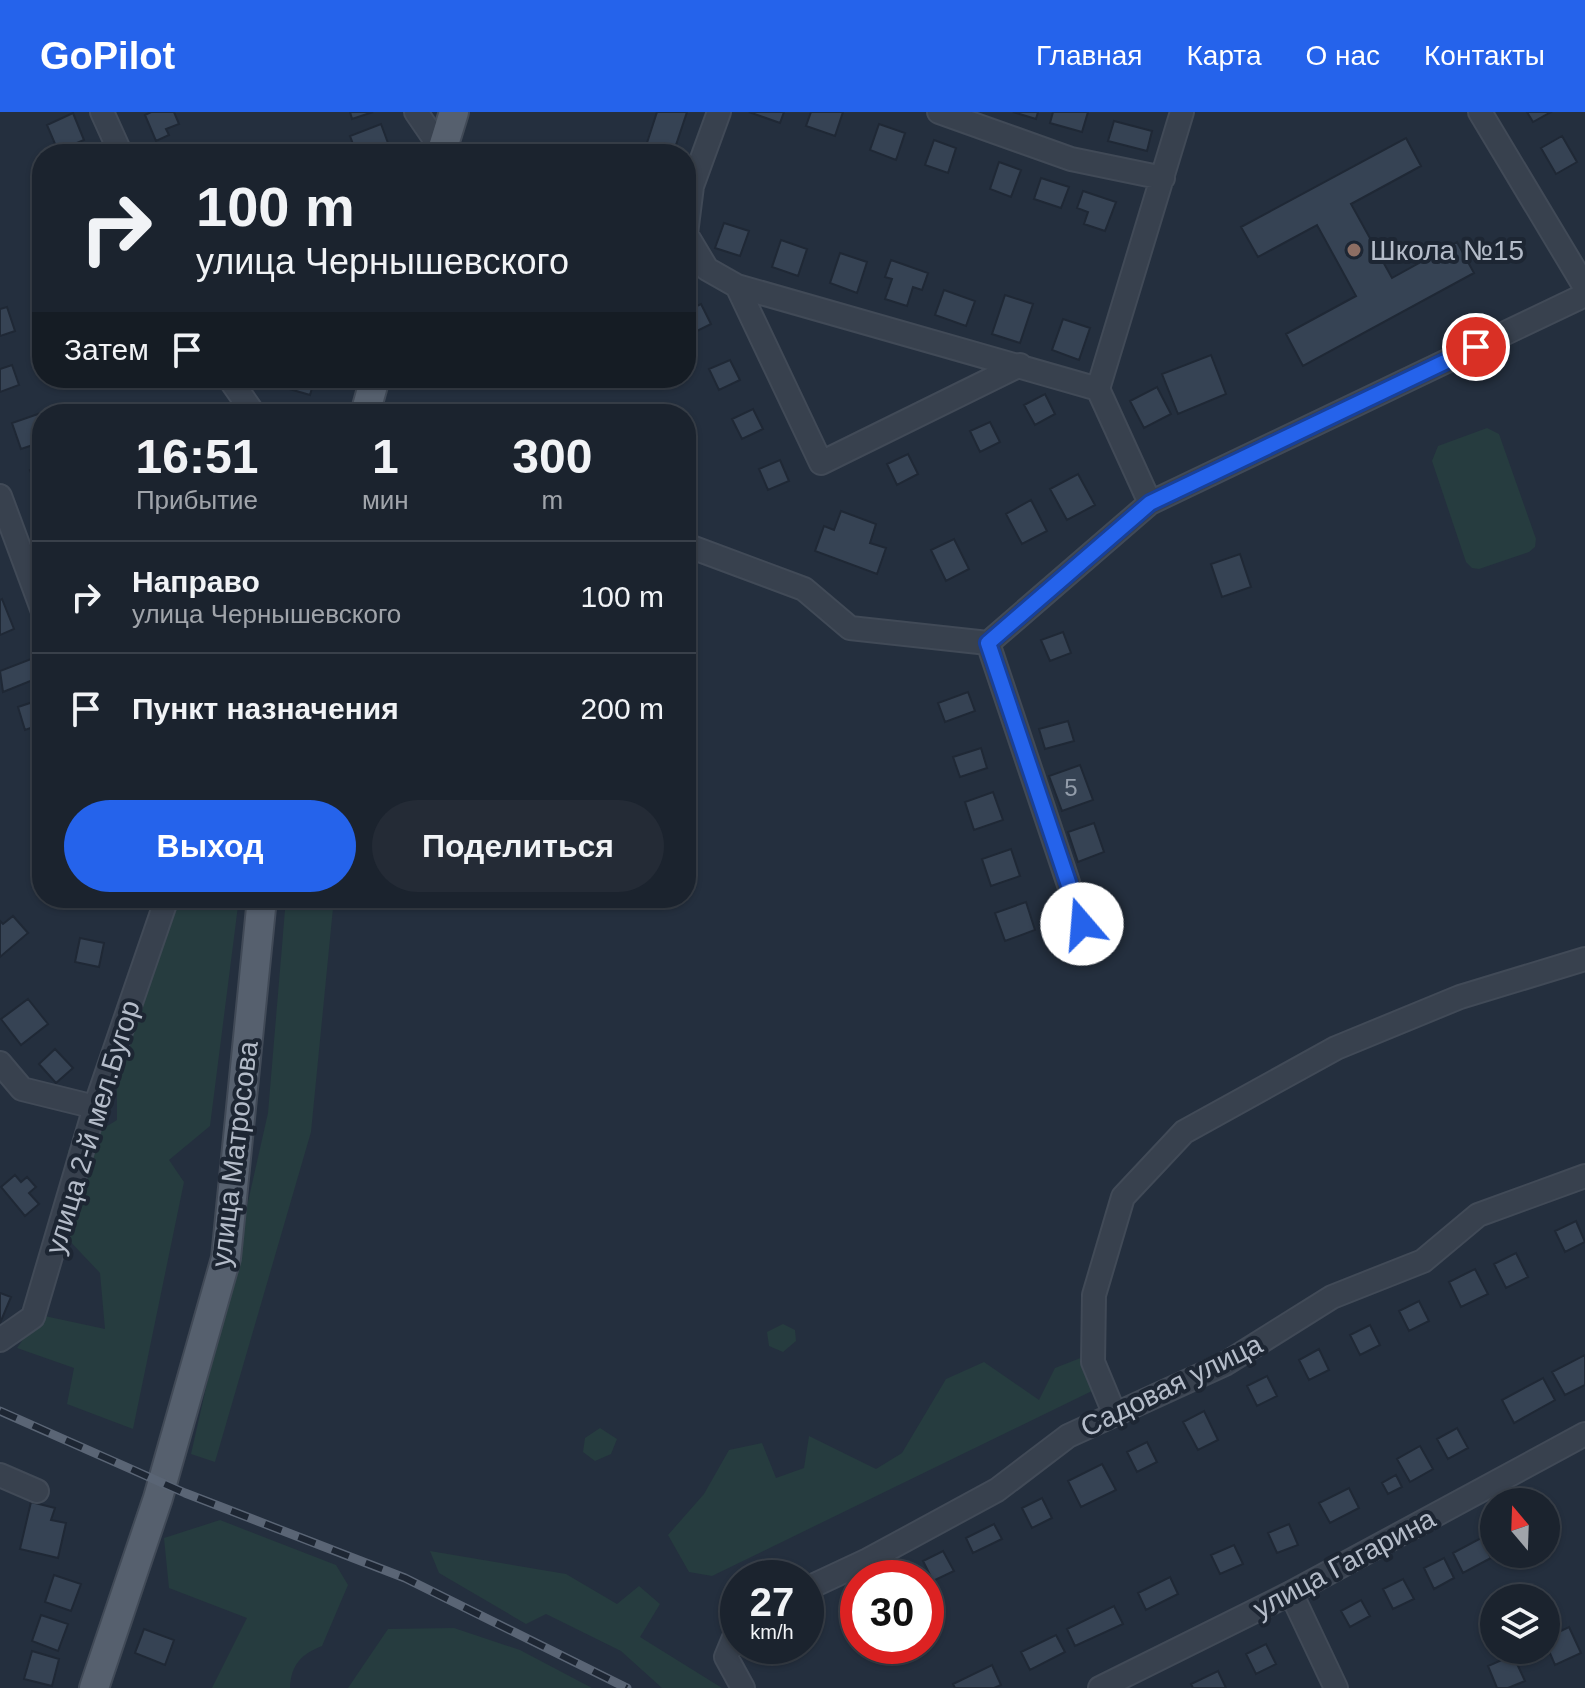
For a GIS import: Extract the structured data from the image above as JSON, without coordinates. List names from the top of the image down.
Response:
{
  "streets": {
    "main road": ["улица Матросова"],
    "street": ["улица 2-й мел.Бугор", "Садовая улица", "улица Гагарина"]
  },
  "places": ["Школа №15"],
  "house_numbers": ["5"],
  "north": "top",
  "page": {
    "header": "GoPilot",
    "nav": [
      "Главная",
      "Карта",
      "О нас",
      "Контакты"
    ],
    "turn": ["100 m", "улица Чернышевского"],
    "then": "Затем",
    "eta": [
      "16:51",
      "Прибытие",
      "1",
      "мин",
      "300",
      "m"
    ],
    "list": [
      {
        "name": "Направо",
        "note": "улица Чернышевского",
        "value": "100 m"
      },
      {
        "name": "Пункт назначения",
        "value": "200 m"
      }
    ],
    "buttons": ["Выход", "Поделиться"],
    "speed": "27 km/h",
    "limit": "30"
  }
}
